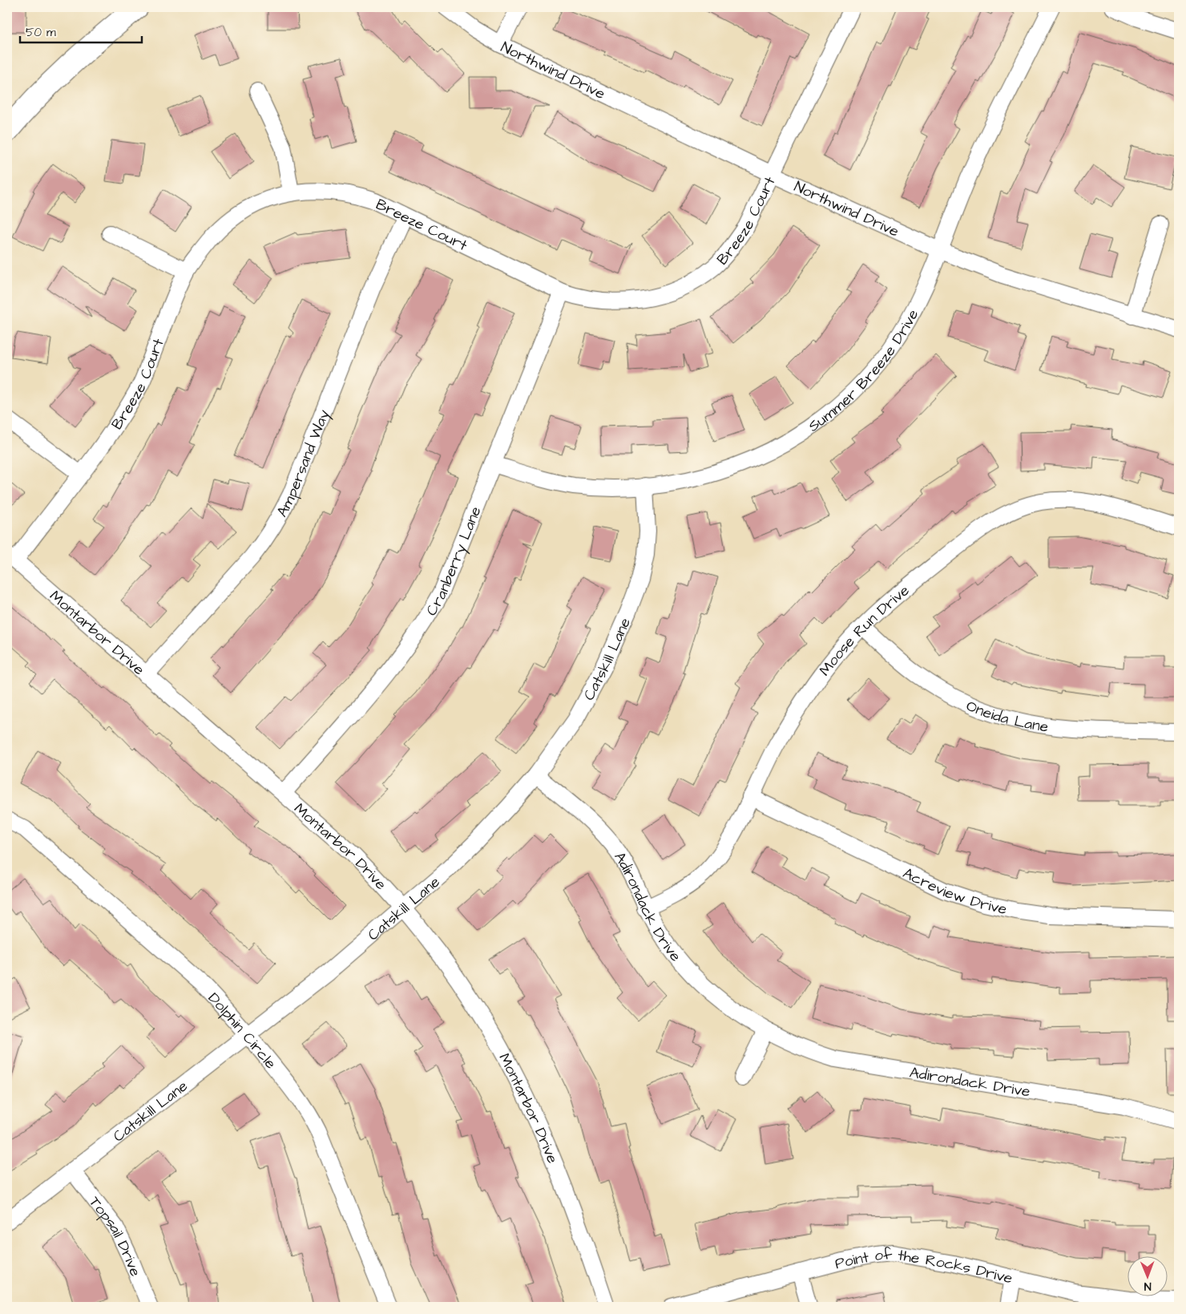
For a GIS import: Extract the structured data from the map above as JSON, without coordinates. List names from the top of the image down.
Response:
{
  "streets": {
    "street": [
      "Northwind Drive",
      "Breeze Court",
      "Summer Breeze Drive",
      "Ampersand Way",
      "Cranberry Lane",
      "Moose Run Drive",
      "Montarbor Drive",
      "Catskill Lane",
      "Oneida Lane",
      "Acreview Drive",
      "Adirondack Drive",
      "Dolphin Circle",
      "Topsail Drive",
      "Point of the Rocks Drive"
    ]
  },
  "crossings": [
    ["Northwind Drive", "Breeze Court"],
    ["Northwind Drive", "Summer Breeze Drive"],
    ["Breeze Court", "Ampersand Way"],
    ["Breeze Court", "Cranberry Lane"],
    ["Breeze Court", "Montarbor Drive"],
    ["Summer Breeze Drive", "Cranberry Lane"],
    ["Summer Breeze Drive", "Catskill Lane"],
    ["Ampersand Way", "Montarbor Drive"],
    ["Cranberry Lane", "Montarbor Drive"],
    ["Moose Run Drive", "Oneida Lane"],
    ["Moose Run Drive", "Acreview Drive"],
    ["Moose Run Drive", "Adirondack Drive"],
    ["Montarbor Drive", "Catskill Lane"],
    ["Catskill Lane", "Adirondack Drive"],
    ["Catskill Lane", "Dolphin Circle"],
    ["Catskill Lane", "Topsail Drive"]
  ],
  "scale_bar": "50 m",
  "north": "bottom"
}
